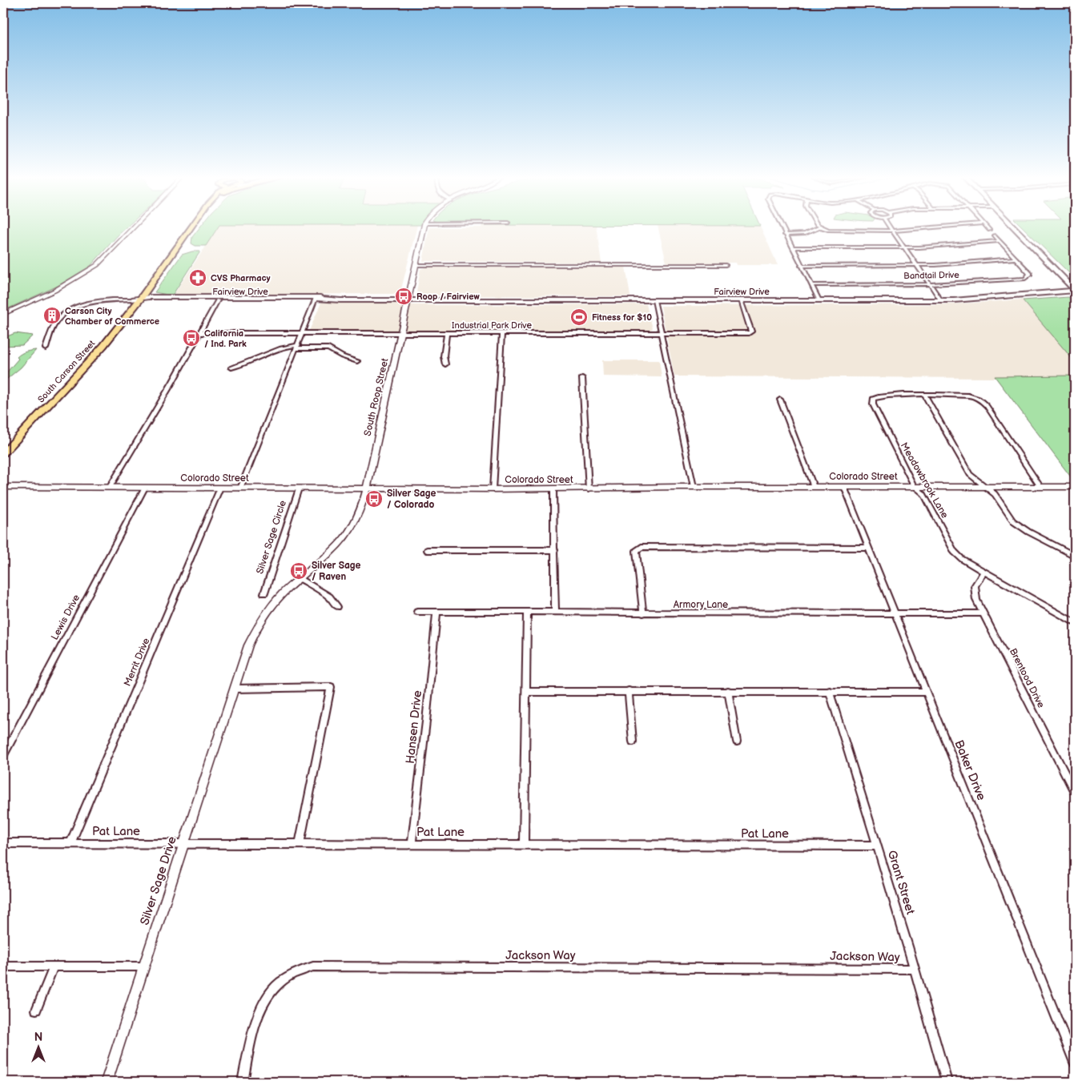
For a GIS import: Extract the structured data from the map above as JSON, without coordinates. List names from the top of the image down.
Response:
{
  "streets": {
    "main road": ["Fairview Drive", "South Carson Street"],
    "street": [
      "Bandtail Drive",
      "Industrial Park Drive",
      "South Roop Street",
      "Colorado Street",
      "Meadowbrook Lane",
      "Silver Sage Circle",
      "Armory Lane",
      "Lewis Drive",
      "Merrit Drive",
      "Brentood Drive",
      "Hansen Drive",
      "Baker Drive",
      "Pat Lane",
      "Silver Sage Drive",
      "Grant Street",
      "Jackson Way"
    ]
  },
  "crossings": [
    ["Fairview Drive", "Industrial Park Drive"],
    ["Fairview Drive", "South Carson Street"],
    ["Fairview Drive", "South Roop Street"],
    ["Industrial Park Drive", "South Roop Street"],
    ["South Roop Street", "Colorado Street"],
    ["South Roop Street", "Silver Sage Drive"],
    ["Colorado Street", "Meadowbrook Lane"],
    ["Colorado Street", "Silver Sage Circle"],
    ["Colorado Street", "Lewis Drive"],
    ["Colorado Street", "Merrit Drive"],
    ["Colorado Street", "Baker Drive"],
    ["Meadowbrook Lane", "Brentood Drive"],
    ["Armory Lane", "Brentood Drive"],
    ["Armory Lane", "Hansen Drive"],
    ["Armory Lane", "Baker Drive"],
    ["Merrit Drive", "Pat Lane"],
    ["Hansen Drive", "Pat Lane"],
    ["Pat Lane", "Silver Sage Drive"],
    ["Pat Lane", "Grant Street"],
    ["Grant Street", "Jackson Way"]
  ],
  "places": {
    "pharmacy": ["CVS Pharmacy"],
    "bus stop": [
      "Roop / Fairview",
      "California / Ind. Park",
      "Silver Sage / Colorado",
      "Silver Sage / Raven"
    ],
    "building": ["Carson City Chamber of Commerce"],
    "sports": ["Fitness for $10"]
  },
  "north": "top"
}
